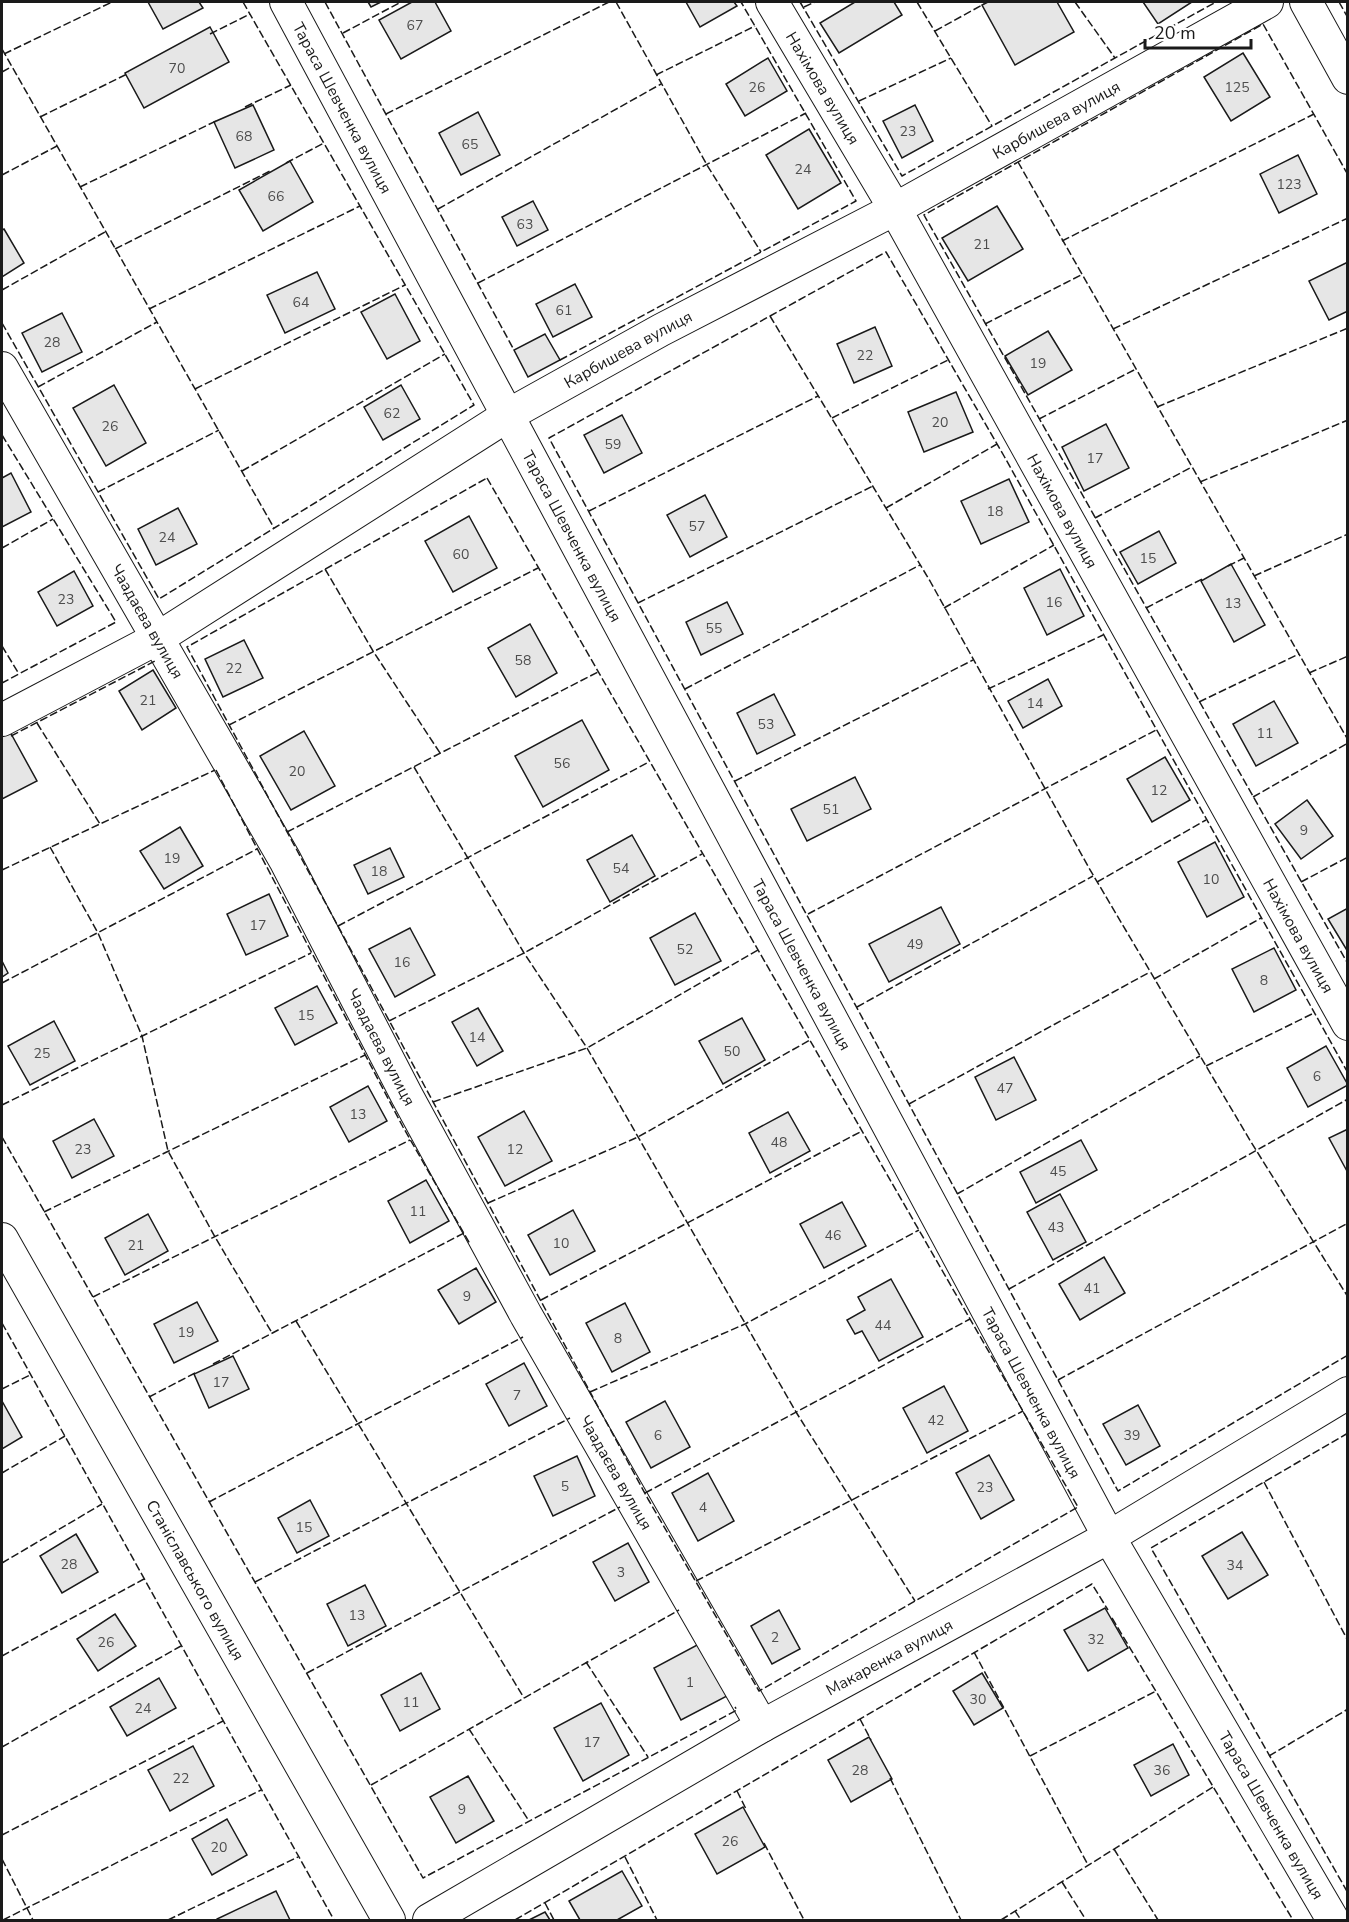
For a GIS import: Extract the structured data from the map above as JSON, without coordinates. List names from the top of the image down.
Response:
{
  "streets": {
    "street": [
      "Нахімова вулиця",
      "Тараса Шевченка вулиця",
      "Карбишева вулиця",
      "Чаадаєва вулиця",
      "Станіславського вулиця",
      "Макаренка вулиця"
    ]
  },
  "crossings": [
    ["Нахімова вулиця", "Карбишева вулиця"],
    ["Тараса Шевченка вулиця", "Карбишева вулиця"],
    ["Тараса Шевченка вулиця", "Макаренка вулиця"],
    ["Карбишева вулиця", "Чаадаєва вулиця"],
    ["Чаадаєва вулиця", "Макаренка вулиця"]
  ],
  "house_numbers": [
    "67",
    "70",
    "26",
    "125",
    "23",
    "68",
    "65",
    "24",
    "123",
    "66",
    "63",
    "21",
    "64",
    "61",
    "28",
    "22",
    "19",
    "62",
    "20",
    "26",
    "59",
    "17",
    "18",
    "57",
    "24",
    "60",
    "15",
    "23",
    "16",
    "13",
    "55",
    "58",
    "22",
    "21",
    "14",
    "53",
    "11",
    "56",
    "20",
    "12",
    "51",
    "9",
    "19",
    "54",
    "18",
    "10",
    "17",
    "49",
    "52",
    "16",
    "8",
    "15",
    "14",
    "50",
    "25",
    "6",
    "47",
    "13",
    "48",
    "23",
    "12",
    "45",
    "11",
    "43",
    "46",
    "10",
    "21",
    "41",
    "9",
    "44",
    "19",
    "8",
    "17",
    "7",
    "42",
    "6",
    "39",
    "5",
    "23",
    "4",
    "15",
    "28",
    "34",
    "3",
    "13",
    "2",
    "32",
    "26",
    "1",
    "30",
    "11",
    "24",
    "17",
    "28",
    "36",
    "22",
    "9",
    "26",
    "20"
  ],
  "scale_bar": "20 m"
}
